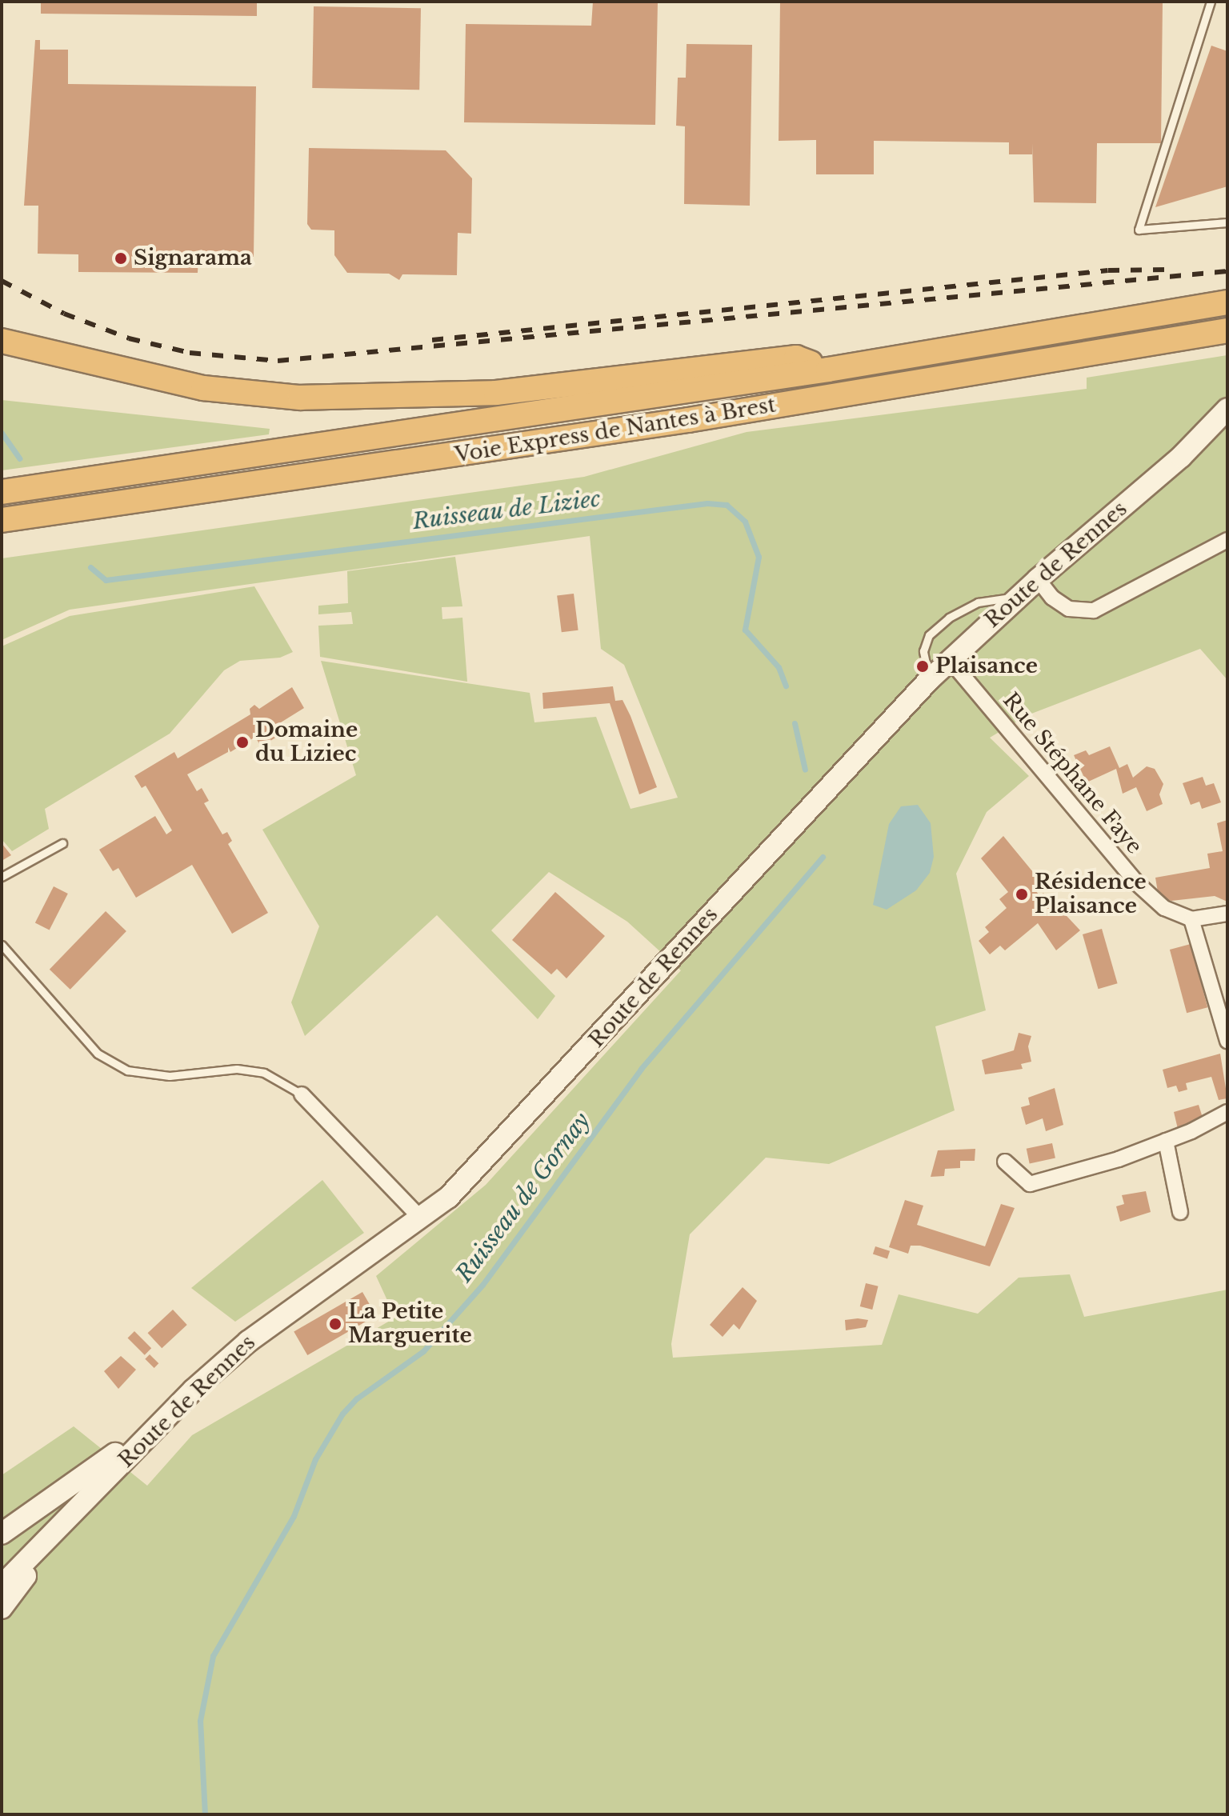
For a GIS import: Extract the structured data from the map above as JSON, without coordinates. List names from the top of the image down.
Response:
{
  "streets": {
    "highway": ["Voie Express de Nantes à Brest"],
    "main road": ["Route de Rennes"],
    "street": ["Rue Stéphane Faye"]
  },
  "crossings": [
    ["Route de Rennes", "Rue Stéphane Faye"]
  ],
  "water": ["Ruisseau de Liziec", "Ruisseau de Gornay"],
  "places": [
    "Signarama",
    "Plaisance",
    "Domaine du Liziec",
    "Résidence Plaisance",
    "La Petite Marguerite"
  ]
}
